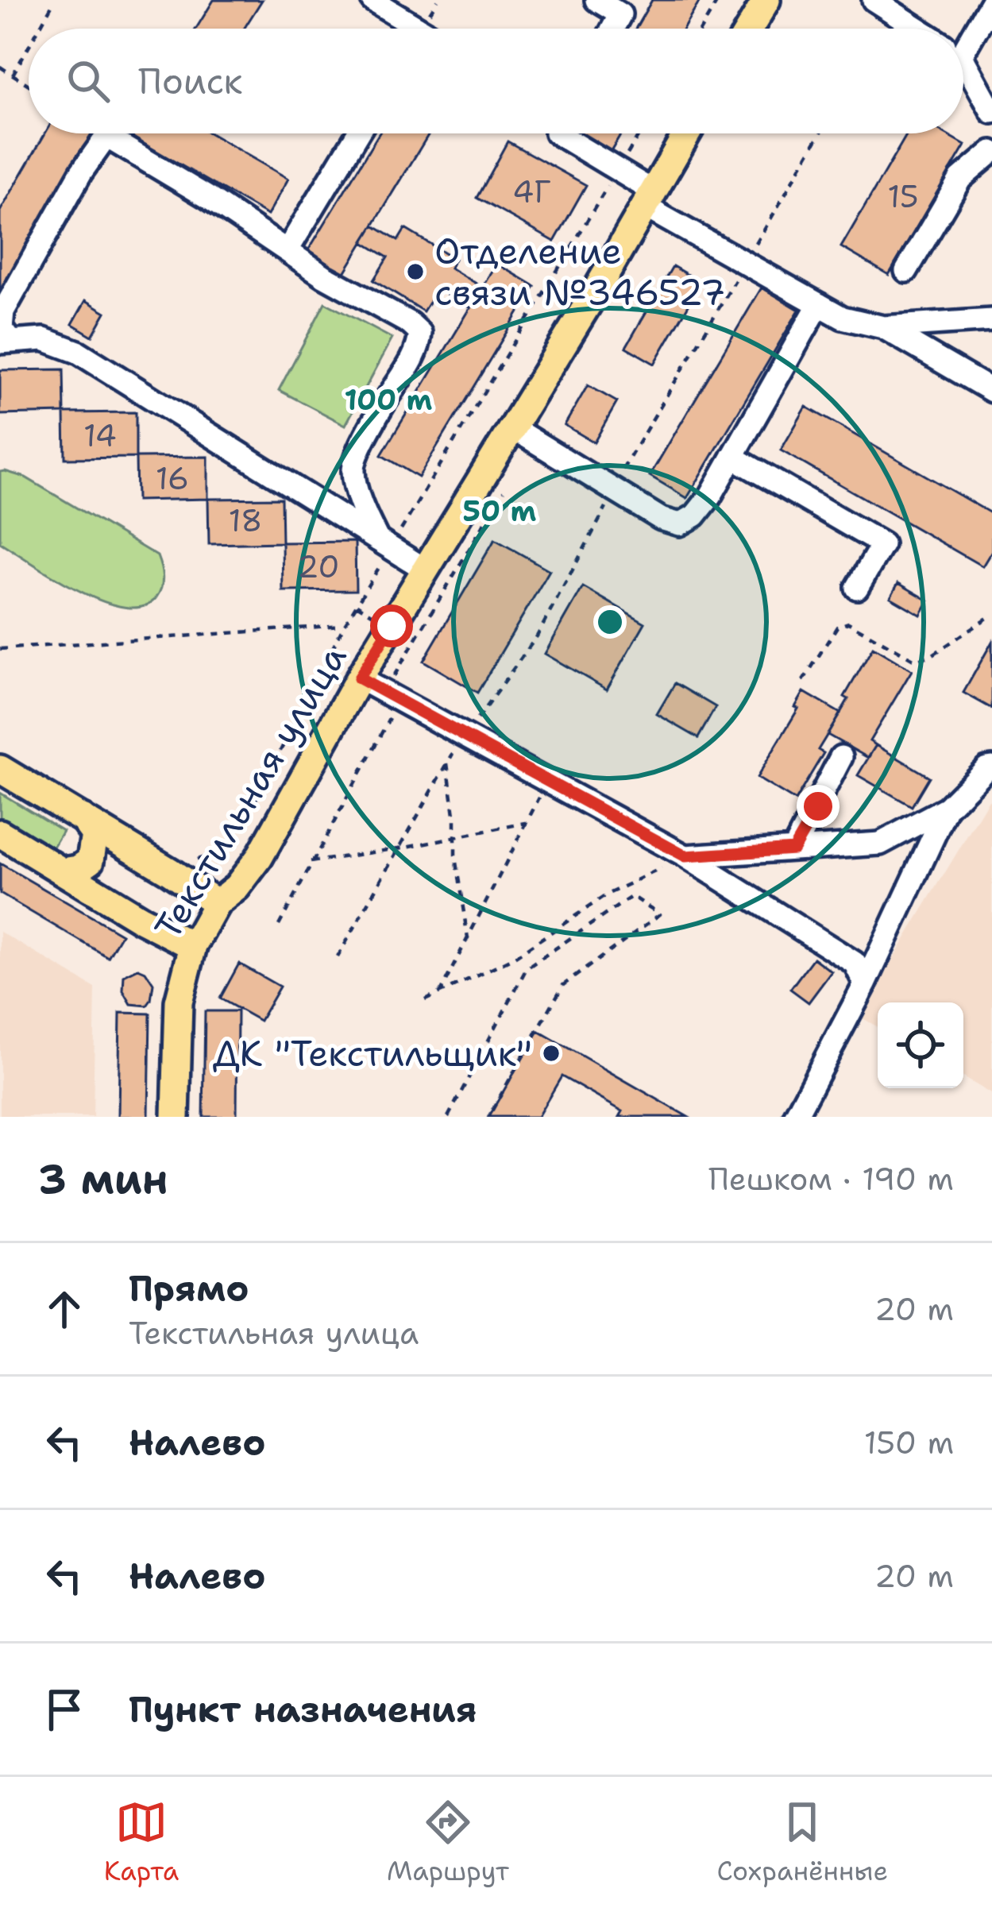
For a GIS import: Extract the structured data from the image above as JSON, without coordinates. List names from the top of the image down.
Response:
{
  "streets": {
    "main road": ["Текстильная улица"]
  },
  "places": ["Отделение связи №346527", "ДК \"Текстильщик\""],
  "house_numbers": [
    "4Г",
    "15",
    "14",
    "16",
    "18",
    "20"
  ],
  "page": {
    "search": "Поиск",
    "heading": ["3 мин", "Пешком · 190 m"],
    "list": [
      ["Прямо", "Текстильная улица", "20 m"],
      ["Налево", "150 m"],
      ["Налево", "20 m"],
      "Пункт назначения"
    ],
    "nav": ["Карта", "Маршрут", "Сохранённые"]
  },
  "rings": ["100 m", "50 m"]
}
